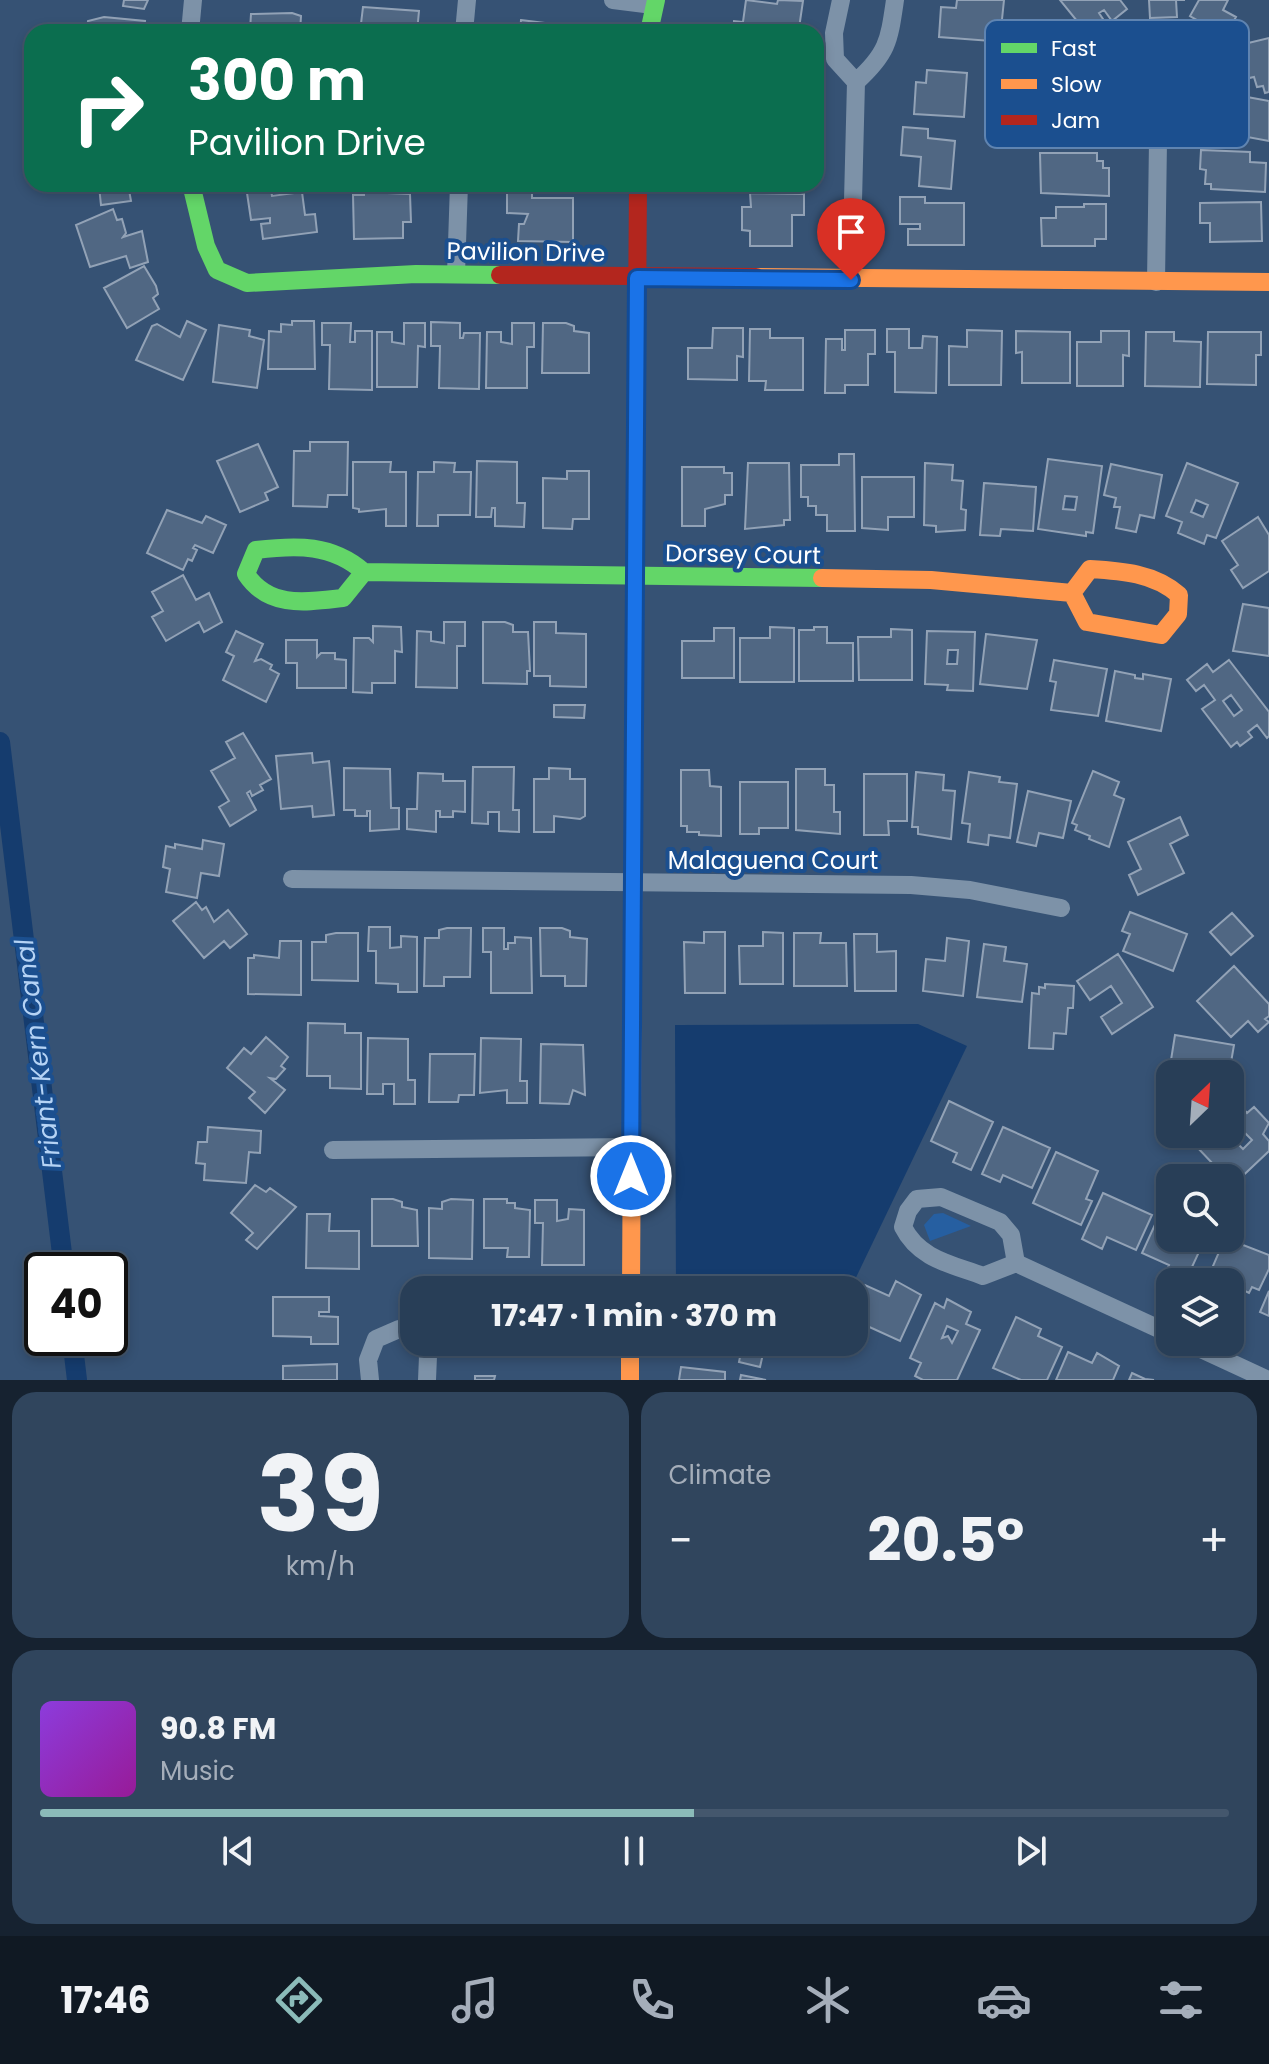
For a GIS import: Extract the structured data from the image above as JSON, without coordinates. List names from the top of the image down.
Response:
{
  "streets": {
    "street": ["Pavilion Drive", "Dorsey Court", "Malaguena Court"]
  },
  "water": ["Friant-Kern Canal"],
  "legend": ["Fast", "Slow", "Jam"],
  "north": "top right",
  "page": {
    "turn": ["300 m", "Pavilion Drive"],
    "limit": "40",
    "trip": "17:47 · 1 min · 370 m",
    "tile": [
      ["39", "km/h"],
      "Climate"
    ],
    "heat": ["−", "20.5°", "+"],
    "song": ["90.8 FM", "Music"],
    "tabs": "17:46"
  }
}
